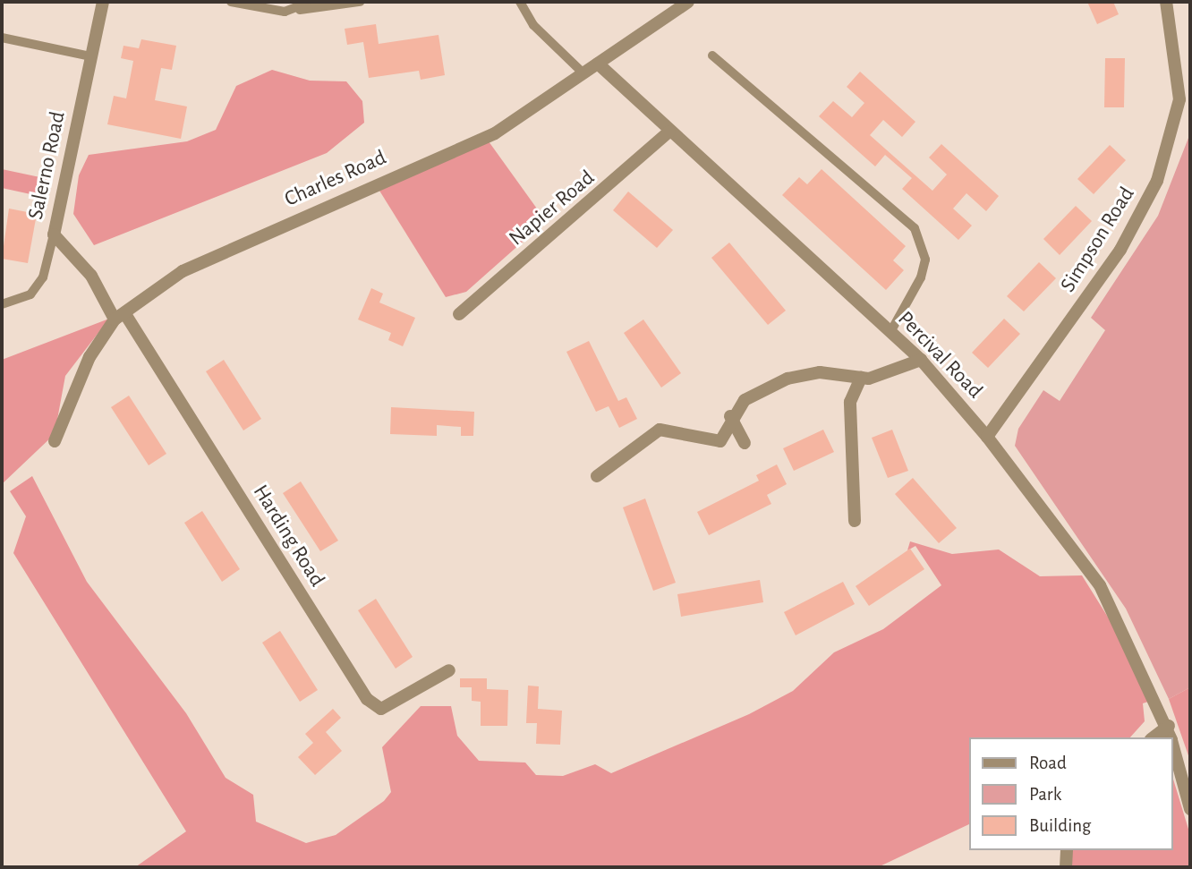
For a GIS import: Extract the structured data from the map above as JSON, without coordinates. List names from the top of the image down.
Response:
{
  "streets": {
    "street": [
      "Salerno Road",
      "Charles Road",
      "Napier Road",
      "Simpson Road",
      "Percival Road",
      "Harding Road"
    ]
  },
  "crossings": [
    ["Salerno Road", "Charles Road"],
    ["Salerno Road", "Harding Road"],
    ["Charles Road", "Percival Road"],
    ["Charles Road", "Harding Road"],
    ["Napier Road", "Percival Road"],
    ["Simpson Road", "Percival Road"]
  ],
  "legend": ["Road", "Park", "Building"]
}
